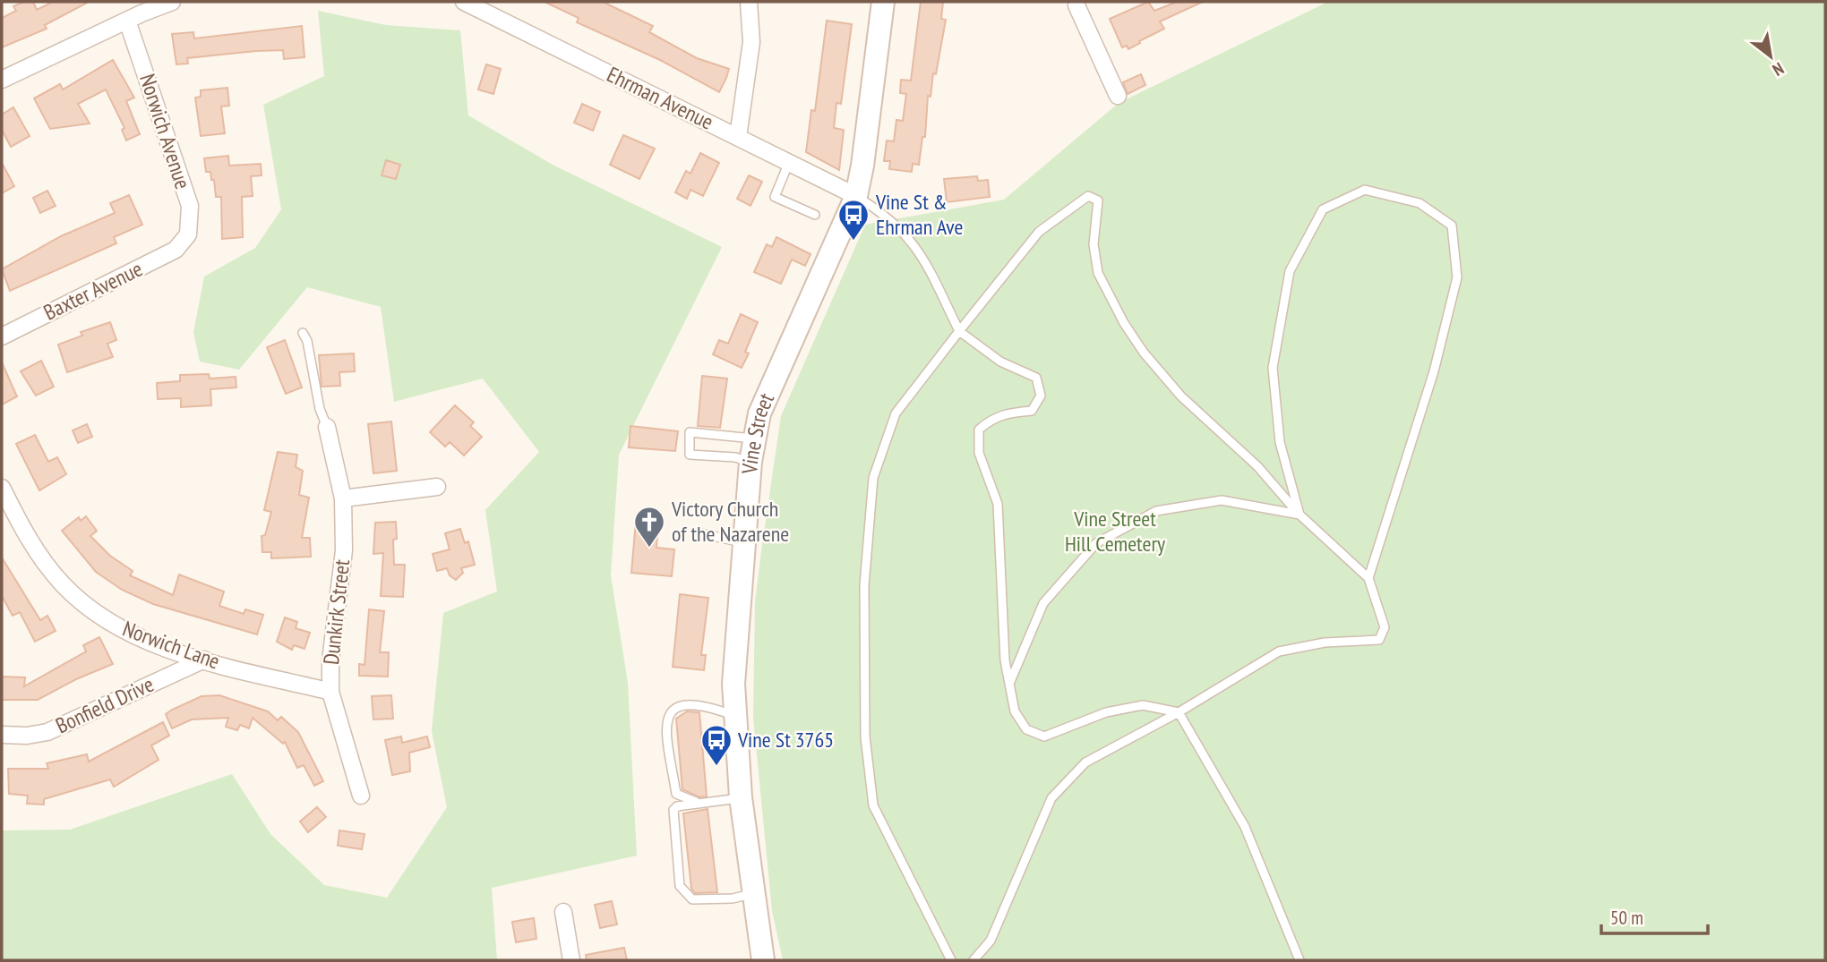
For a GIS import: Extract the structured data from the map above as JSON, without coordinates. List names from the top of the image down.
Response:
{
  "streets": {
    "main road": ["Vine Street"],
    "street": [
      "Ehrman Avenue",
      "Norwich Avenue",
      "Baxter Avenue",
      "Dunkirk Street",
      "Norwich Lane",
      "Bonfield Drive"
    ]
  },
  "crossings": [
    ["Ehrman Avenue", "Vine Street"],
    ["Norwich Avenue", "Baxter Avenue"],
    ["Dunkirk Street", "Norwich Lane"],
    ["Norwich Lane", "Bonfield Drive"]
  ],
  "parks": ["Vine Street Hill Cemetery"],
  "places": {
    "bus stop": ["Vine St & Ehrman Ave", "Vine St 3765"],
    "church": ["Victory Church of the Nazarene"]
  },
  "scale_bar": "50 m",
  "north": "bottom right"
}
